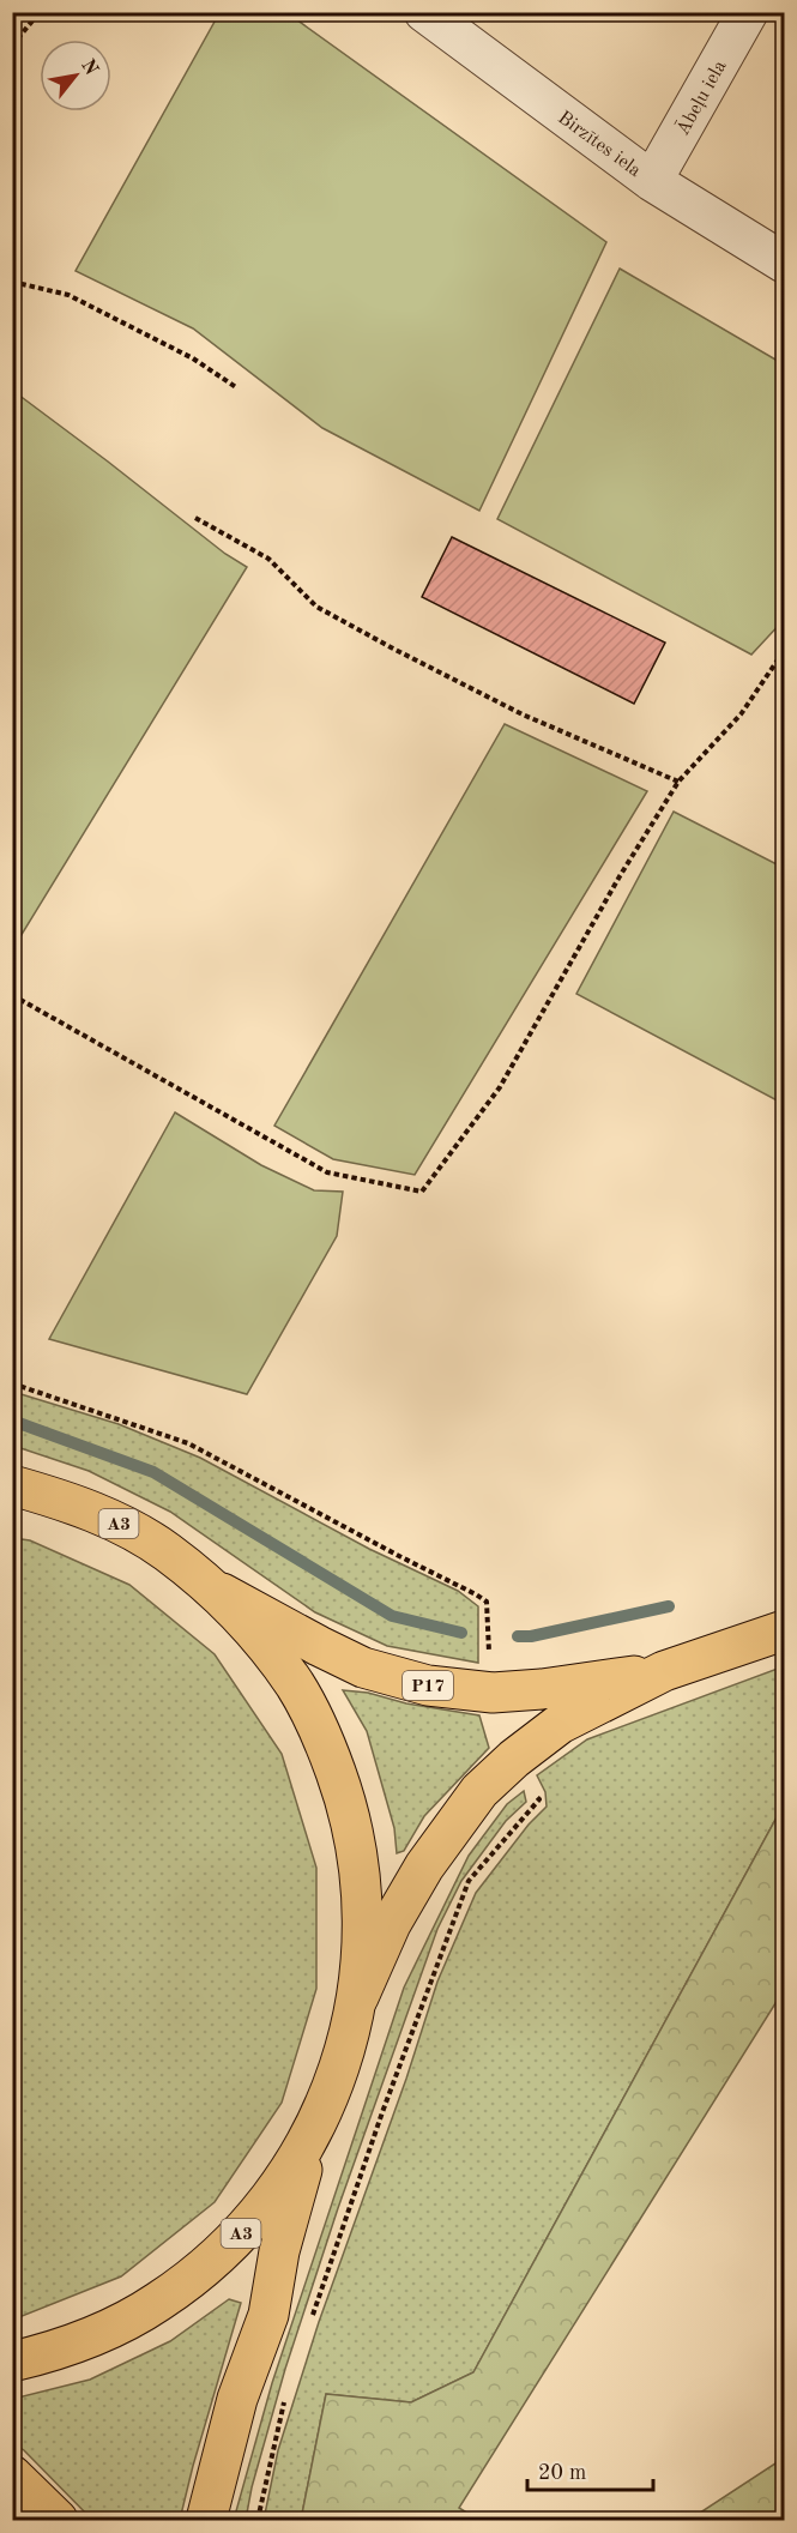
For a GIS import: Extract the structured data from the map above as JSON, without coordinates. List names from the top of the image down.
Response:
{
  "streets": {
    "main road": ["A3", "P17"],
    "street": ["Ābeļu iela", "Birzītes iela"]
  },
  "crossings": [
    ["Ābeļu iela", "Birzītes iela"],
    ["A3", "P17"]
  ],
  "scale_bar": "20 m",
  "north": "top right"
}
